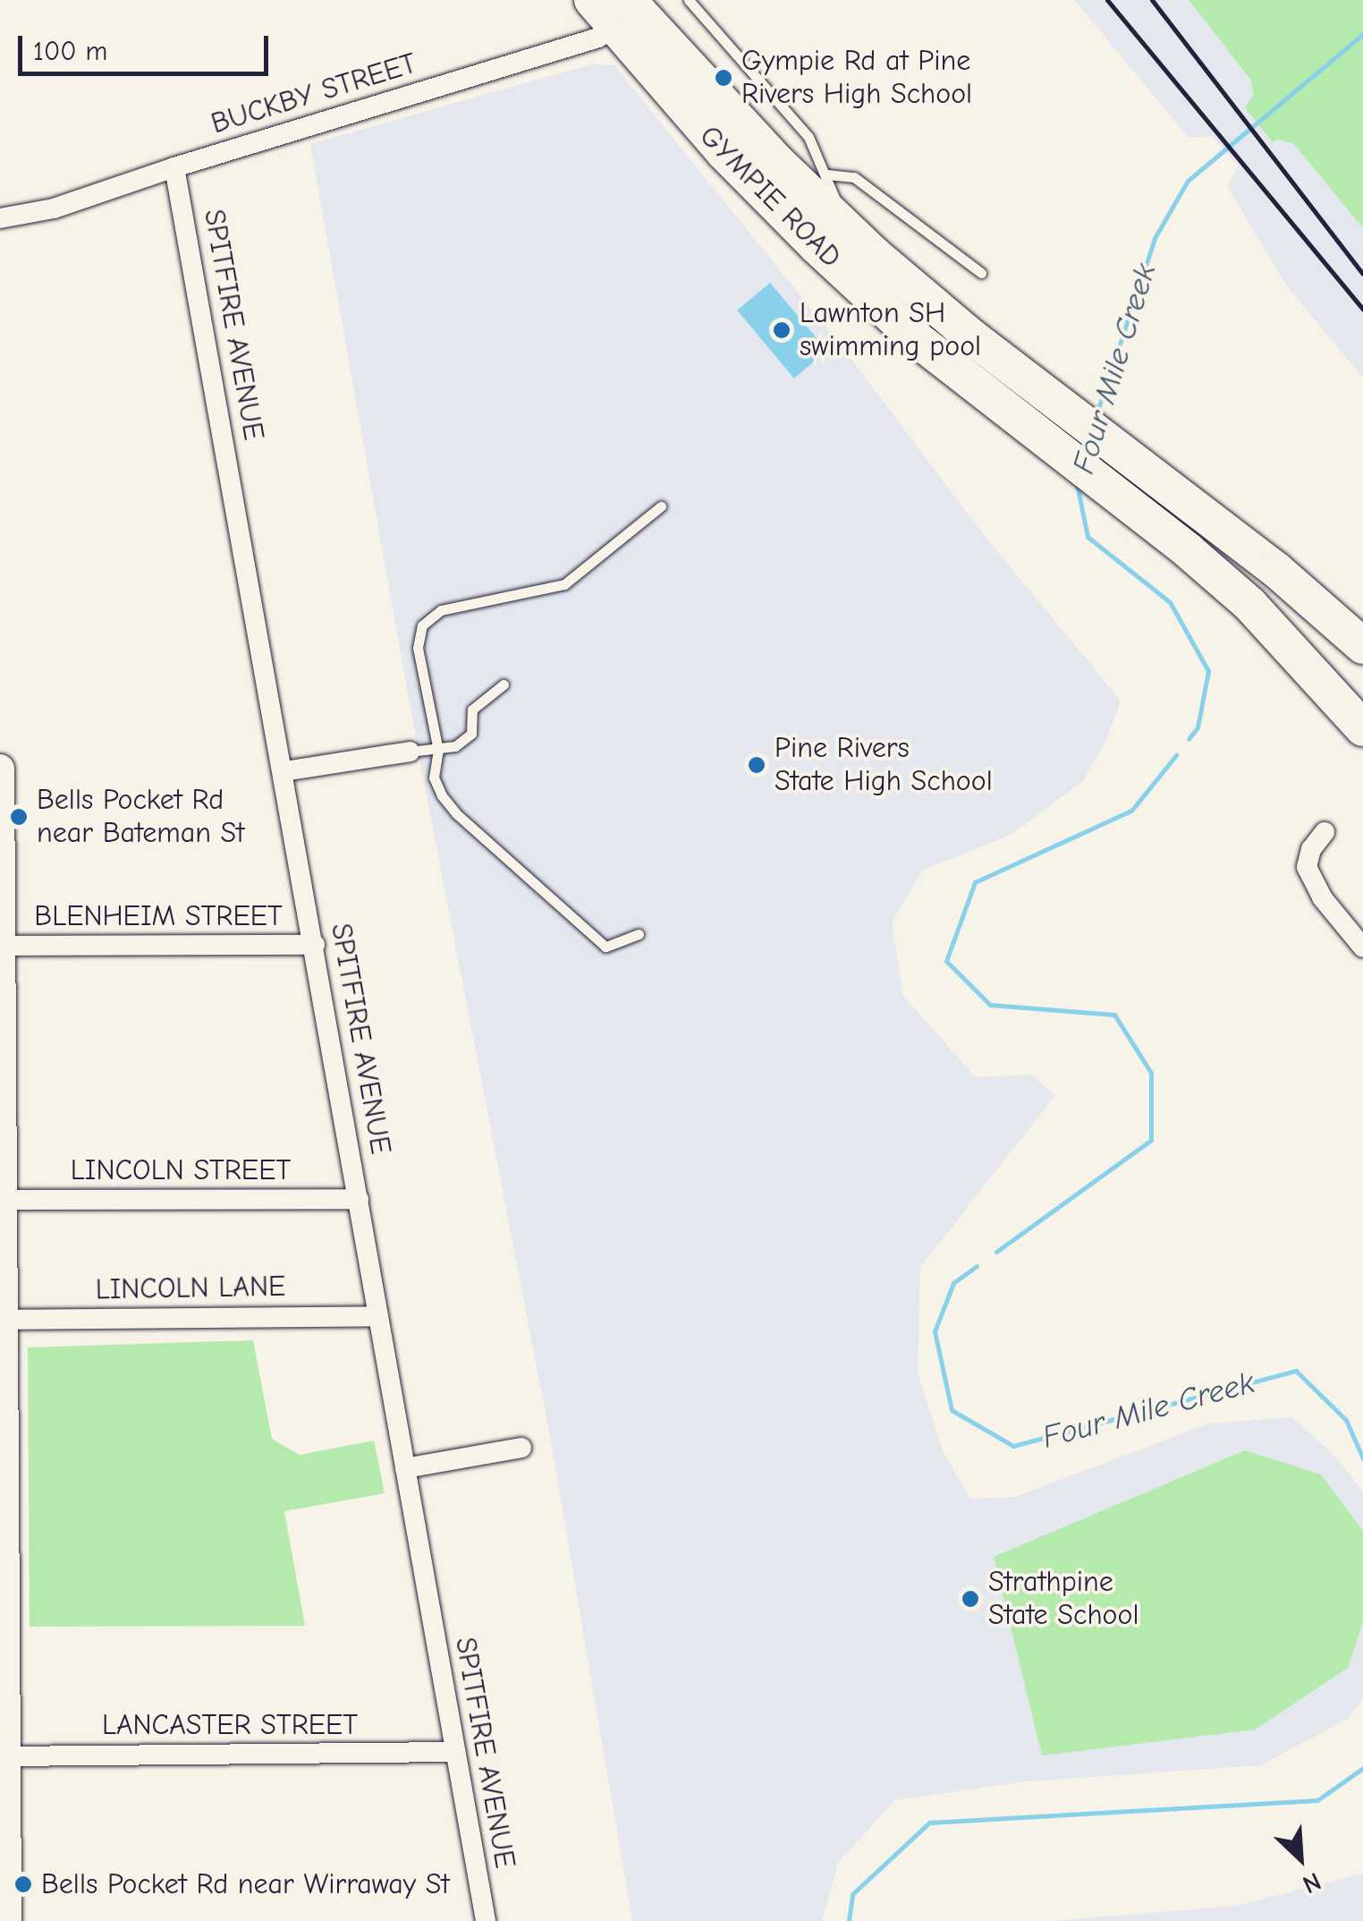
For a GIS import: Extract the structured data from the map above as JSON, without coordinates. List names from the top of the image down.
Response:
{
  "streets": {
    "highway": ["GYMPIE ROAD"],
    "street": [
      "BUCKBY STREET",
      "SPITFIRE AVENUE",
      "BLENHEIM STREET",
      "LINCOLN STREET",
      "LINCOLN LANE",
      "LANCASTER STREET"
    ]
  },
  "crossings": [
    ["BUCKBY STREET", "GYMPIE ROAD"],
    ["BUCKBY STREET", "SPITFIRE AVENUE"],
    ["SPITFIRE AVENUE", "BLENHEIM STREET"],
    ["SPITFIRE AVENUE", "LINCOLN STREET"],
    ["SPITFIRE AVENUE", "LINCOLN LANE"],
    ["SPITFIRE AVENUE", "LANCASTER STREET"]
  ],
  "water": ["Four Mile Creek"],
  "places": [
    "Gympie Rd at Pine Rivers High School",
    "Lawnton SH swimming pool",
    "Pine Rivers State High School",
    "Bells Pocket Rd near Bateman St",
    "Strathpine State School",
    "Bells Pocket Rd near Wirraway St"
  ],
  "scale_bar": "100 m",
  "north": "bottom right"
}
